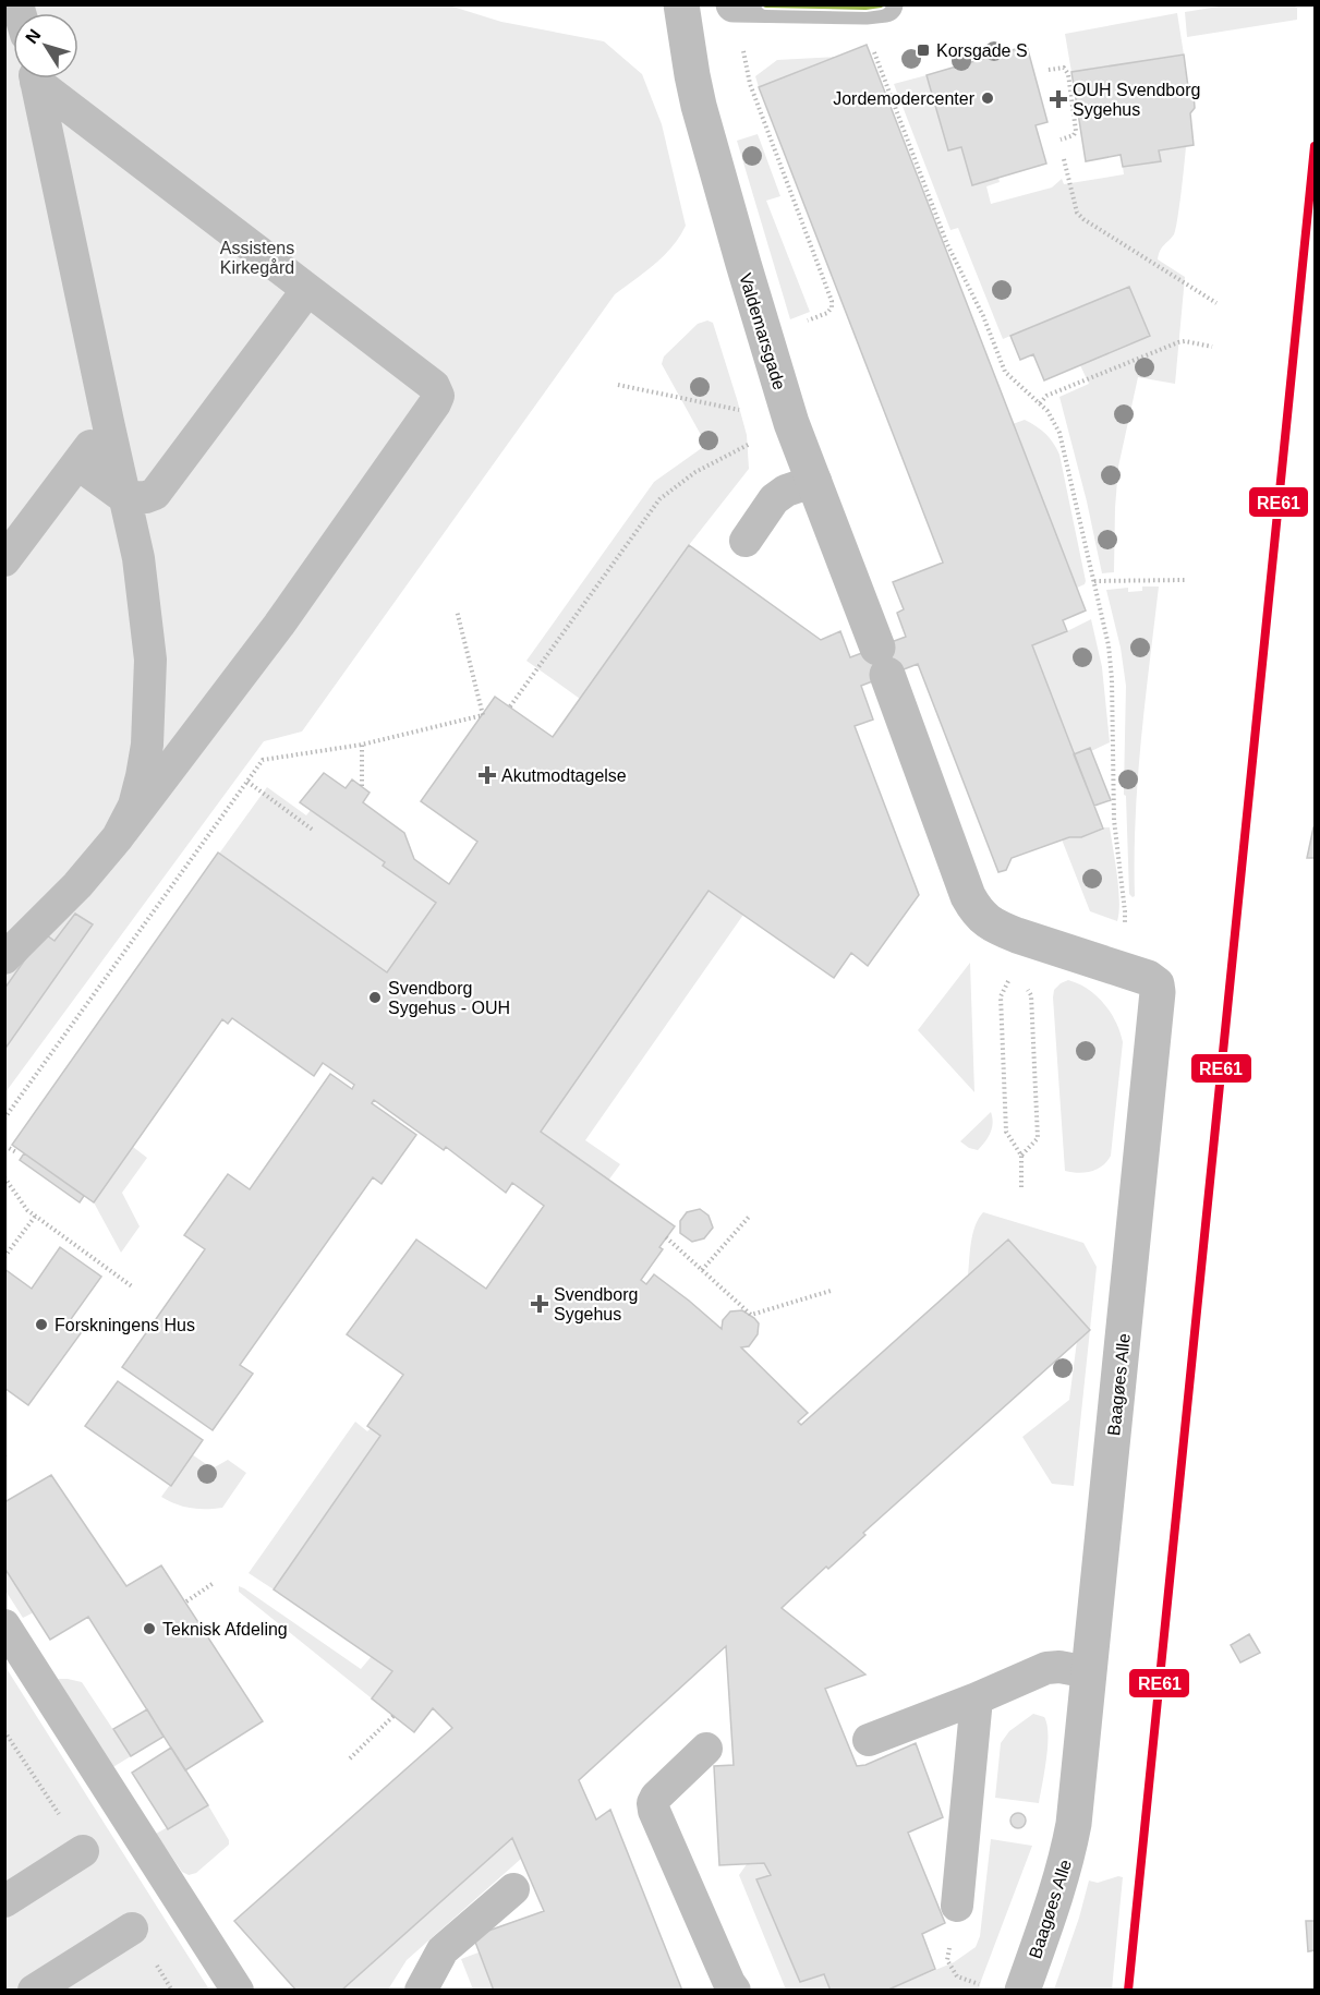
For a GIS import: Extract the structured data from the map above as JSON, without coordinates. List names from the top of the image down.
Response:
{
  "streets": {
    "street": ["Valdemarsgade", "Baagøes Alle"]
  },
  "crossings": [
    ["Valdemarsgade", "Baagøes Alle"]
  ],
  "parks": ["Assistens Kirkegård"],
  "places": {
    "transit": ["Korsgade S"],
    "other": [
      "Jordemodercenter",
      "Svendborg Sygehus - OUH",
      "Forskningens Hus",
      "Teknisk Afdeling"
    ],
    "health": ["OUH Svendborg Sygehus", "Akutmodtagelse", "Svendborg Sygehus"]
  },
  "lines": ["transit line RE61"],
  "north": "top left"
}
